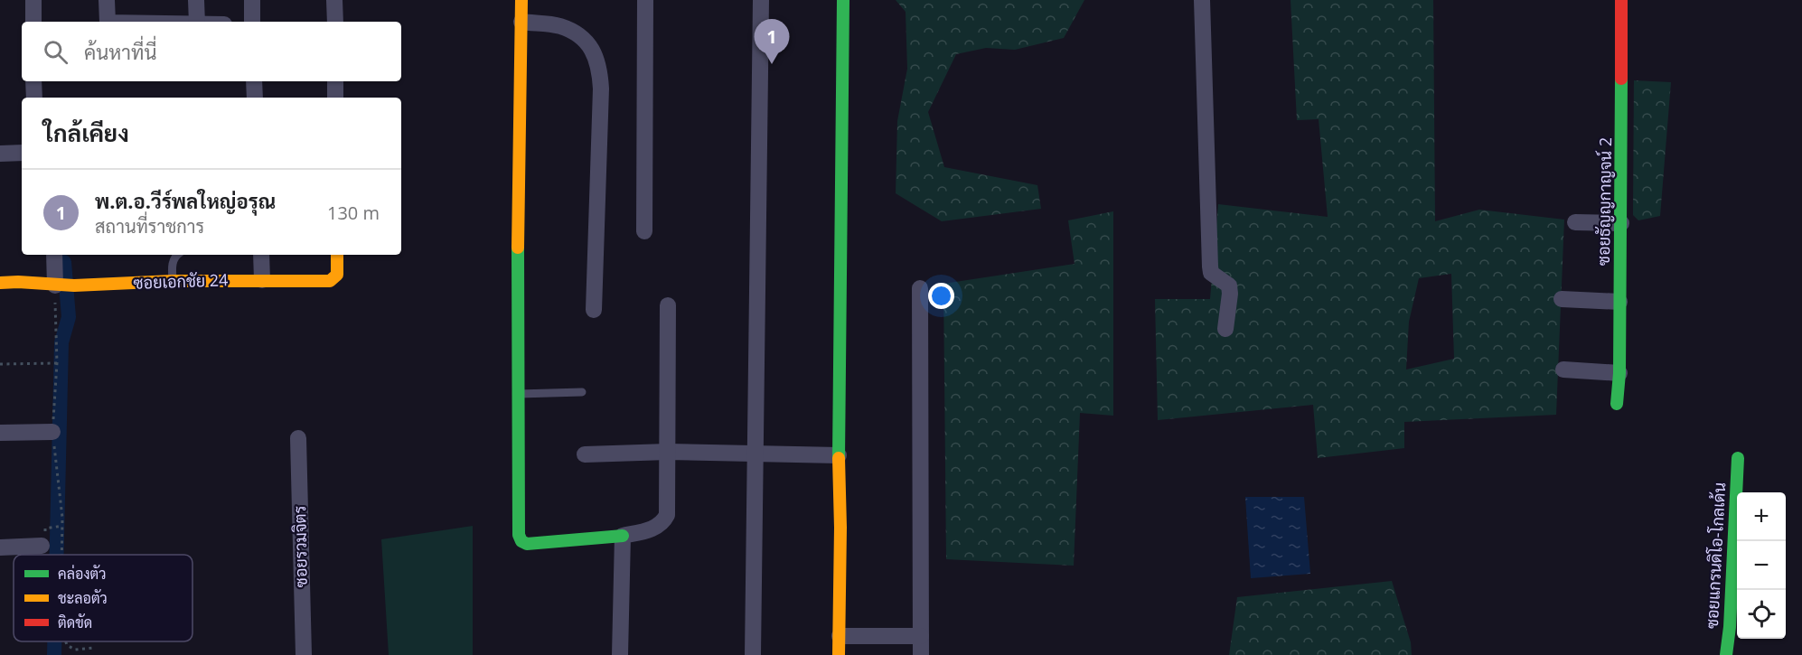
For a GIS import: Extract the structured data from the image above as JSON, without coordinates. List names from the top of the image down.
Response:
{
  "streets": {
    "street": [
      "ซอยธัญญกาญจน์ 2",
      "ซอยเอกชัย 24",
      "ซอยรวมจิตร",
      "ซอยแกรนดิโอ-โกลเด้น"
    ]
  },
  "legend": ["คล่องตัว", "ชะลอตัว", "ติดขัด"],
  "page": {
    "pins": "1",
    "search": "ค้นหาที่นี่",
    "heading": "ใกล้เคียง",
    "list": [
      {
        "mark": "1",
        "name": "พ.ต.อ.วีร์พลใหญ่อรุณ",
        "note": "สถานที่ราชการ",
        "value": "130 m"
      }
    ],
    "map_buttons": ["+", "−"]
  }
}
